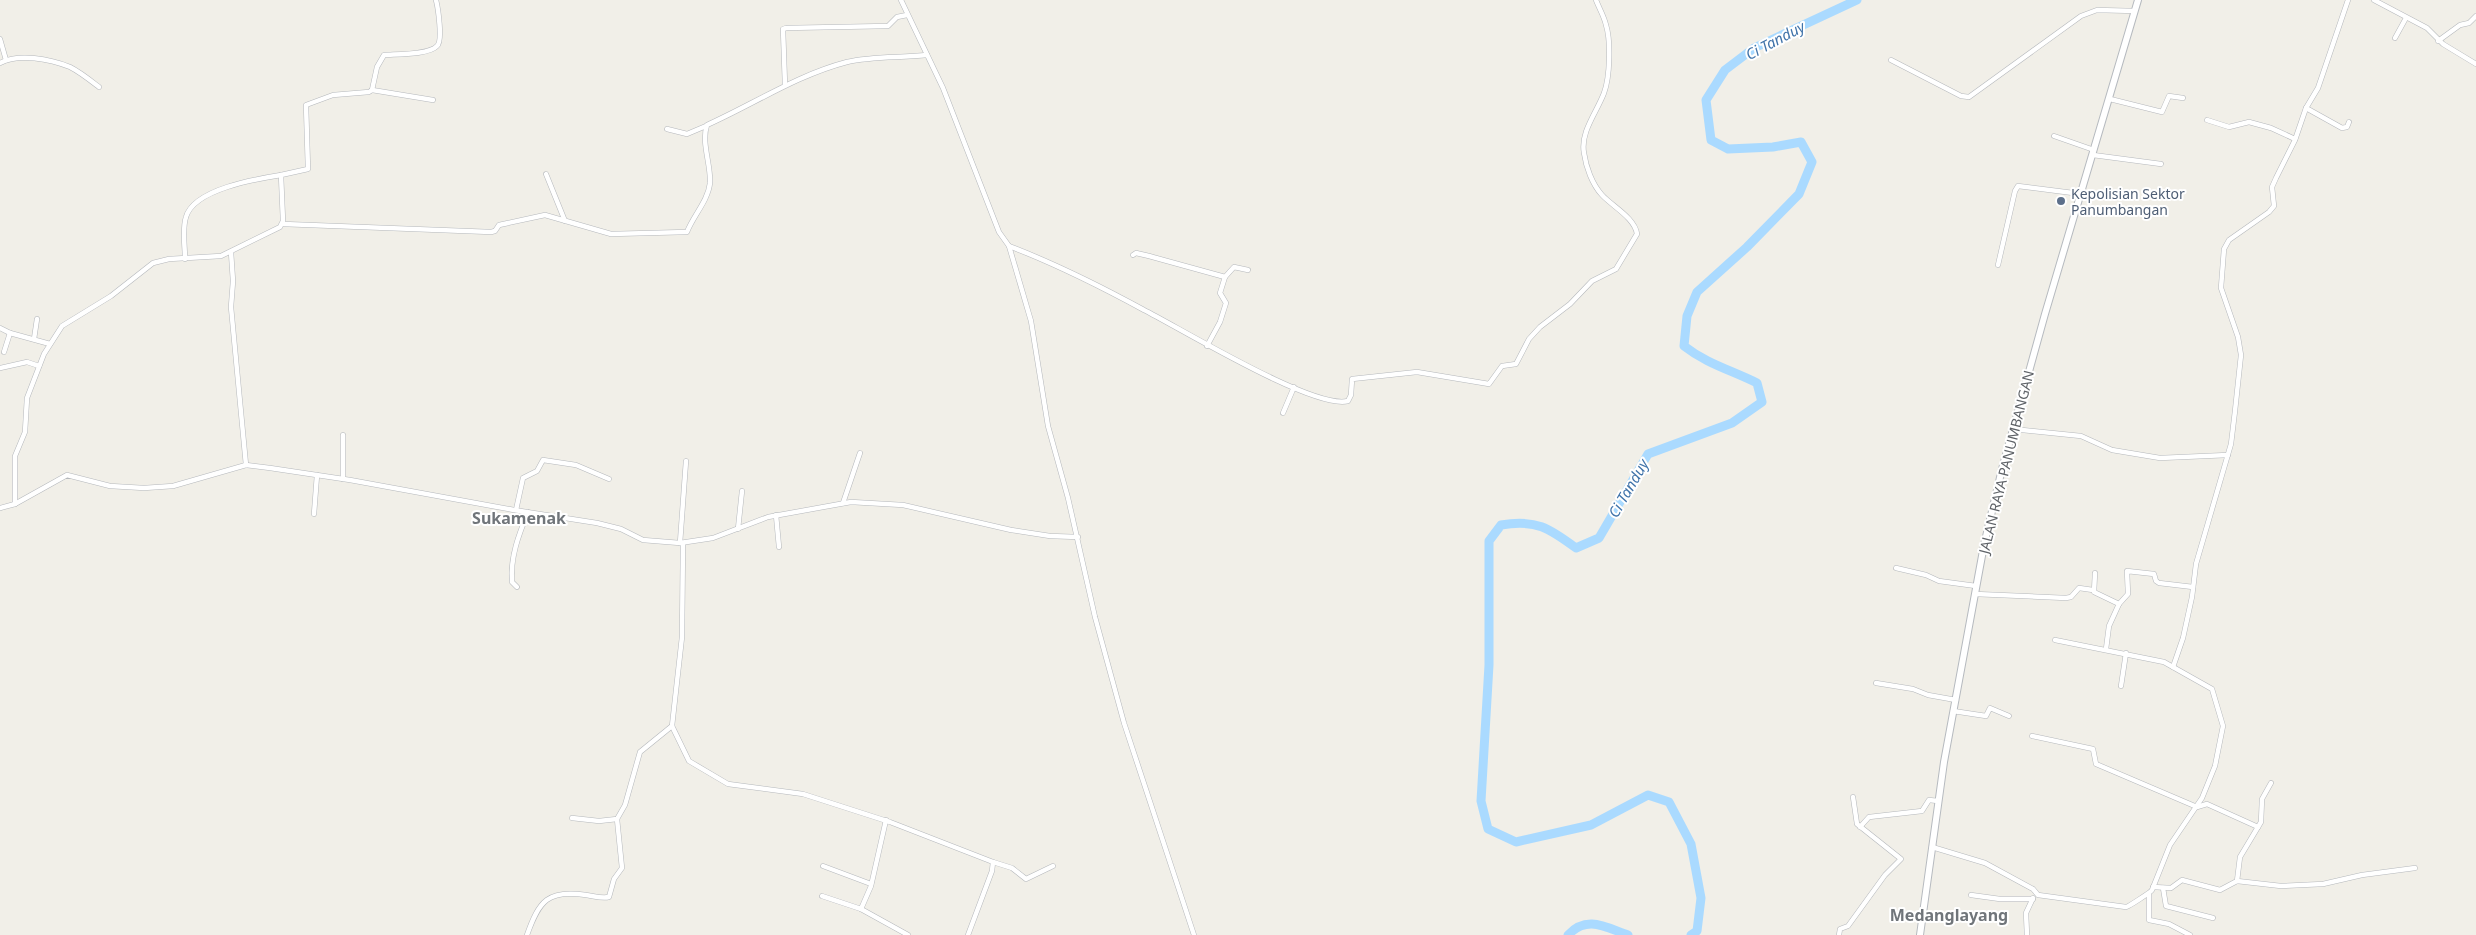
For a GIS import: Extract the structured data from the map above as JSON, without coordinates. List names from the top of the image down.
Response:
{
  "streets": {
    "main road": ["JALAN RAYA PANUMBANGAN"]
  },
  "districts": ["Sukamenak", "Medanglayang"],
  "water": ["Ci Tanduy"],
  "places": ["Kepolisian Sektor Panumbangan"]
}
